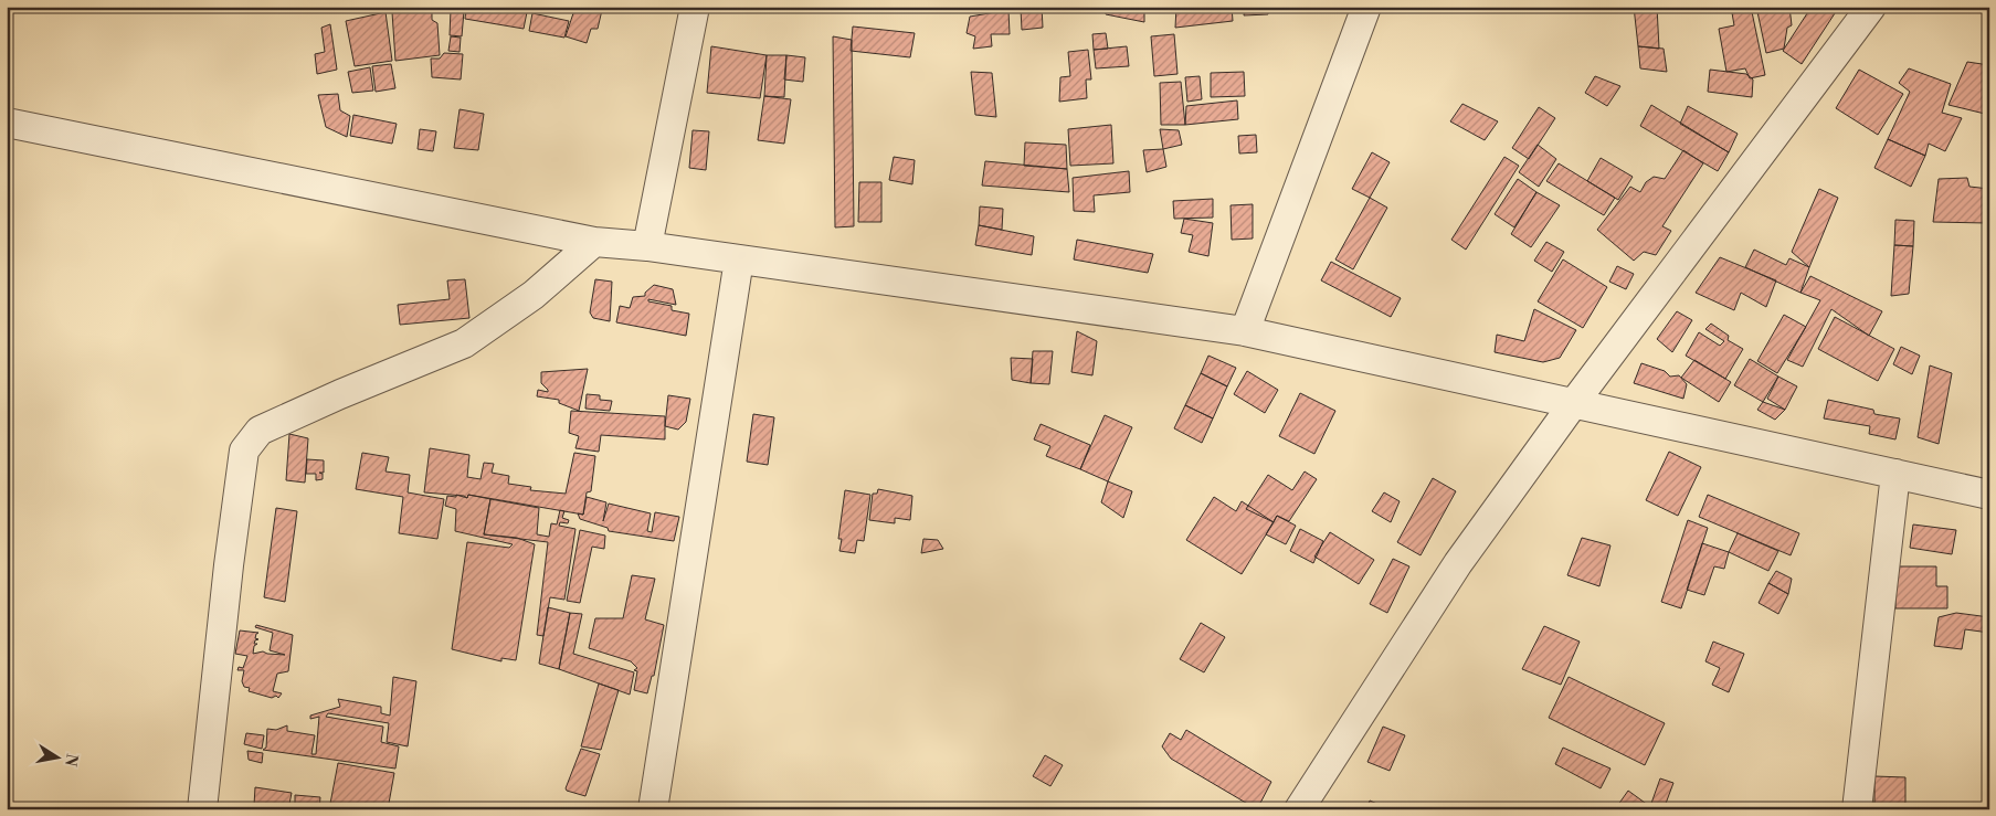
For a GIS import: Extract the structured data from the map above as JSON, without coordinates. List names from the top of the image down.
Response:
{
  "north": "right"
}
